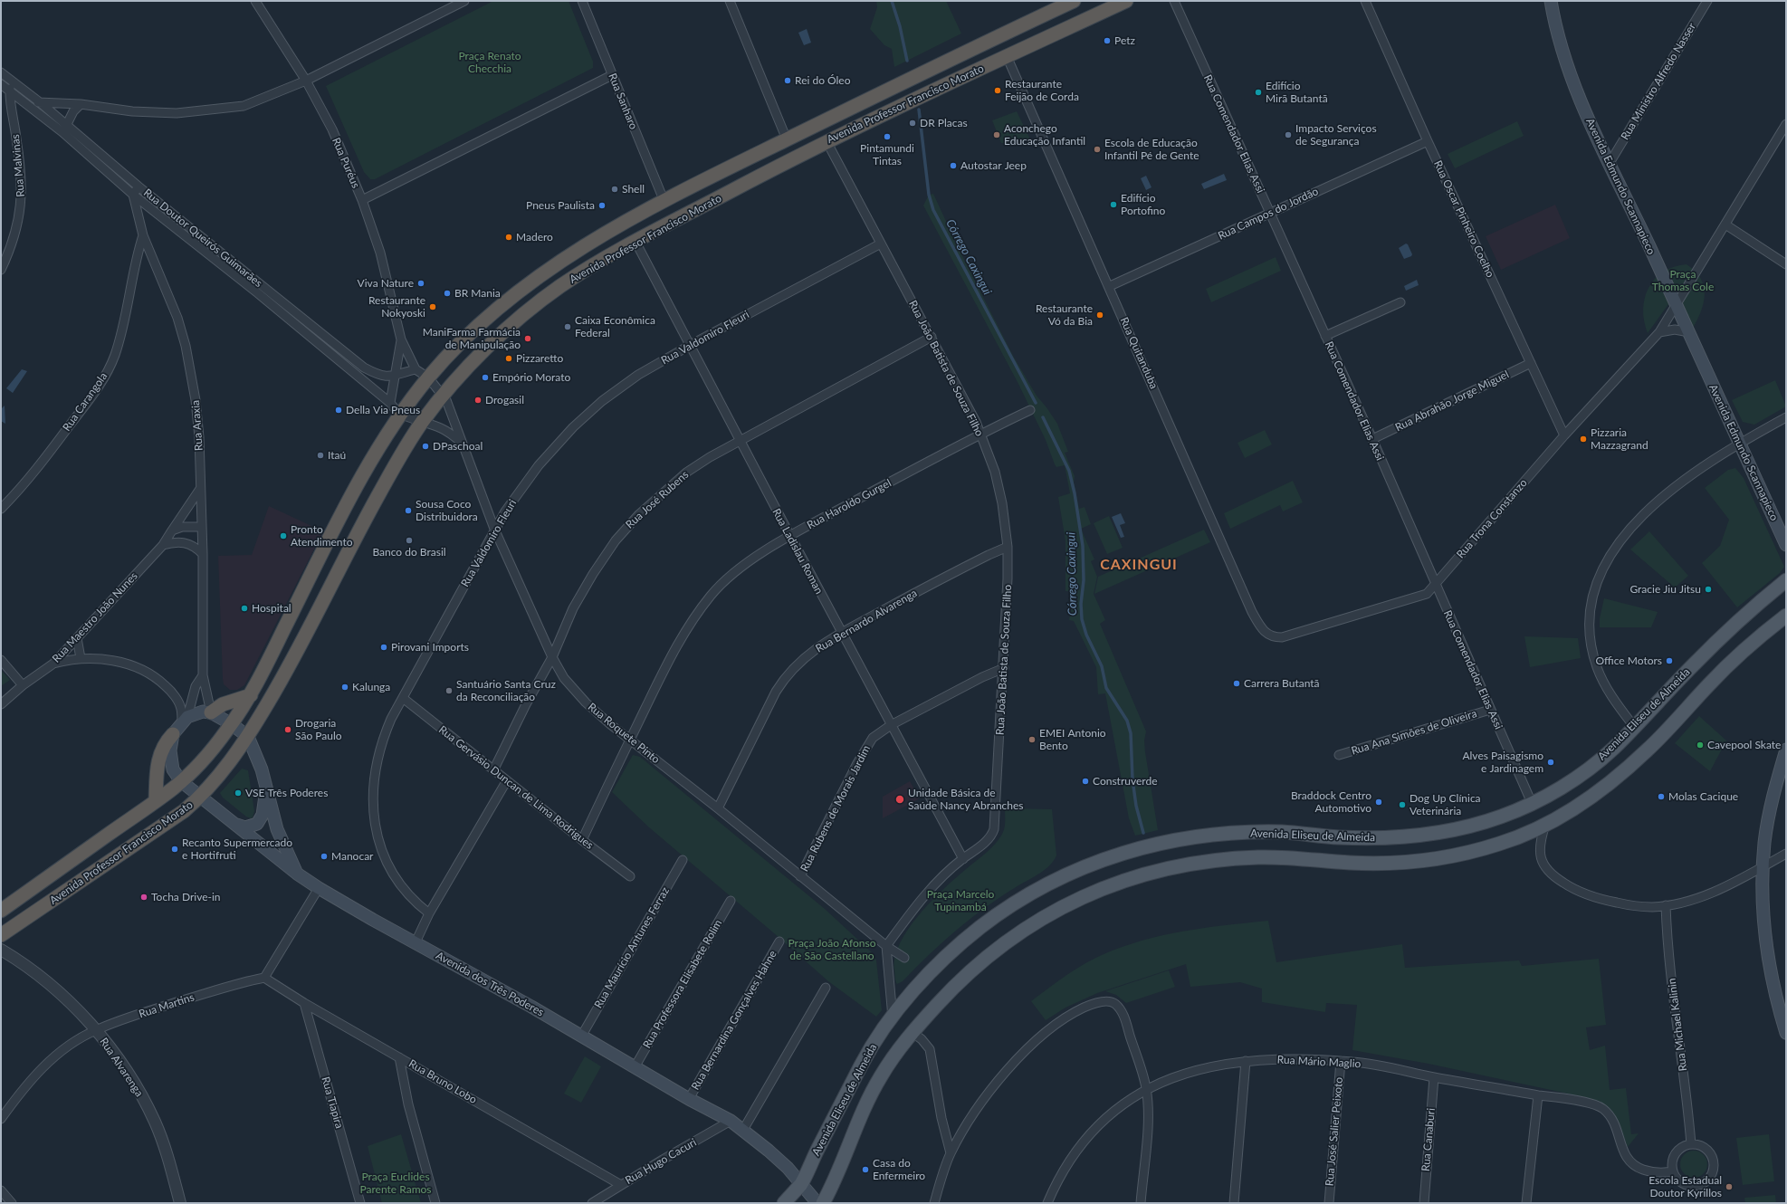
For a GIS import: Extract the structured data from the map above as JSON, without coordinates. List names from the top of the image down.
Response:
{
  "streets": {
    "highway": ["Avenida Professor Francisco Morato"],
    "main road": ["Avenida Edmundo Scannapieco", "Avenida Eliseu de Almeida", "Avenida dos Três Poderes"],
    "street": [
      "Rua Ministro Alfredo Nasser",
      "Rua Sanharo",
      "Rua Comendador Elias Assi",
      "Rua Puréus",
      "Rua Malvinas",
      "Rua Campos do Jordão",
      "Rua Oscar Pinheiro Coelho",
      "Rua Doutor Queirós Guimarães",
      "Rua Valdomiro Fleuri",
      "Rua Quitanduba",
      "Rua João Batista de Souza Filho",
      "Rua Abrahão Jorge Miguel",
      "Rua Carangola",
      "Rua Araxia",
      "Rua José Rubens",
      "Rua Haroldo Gurgel",
      "Rua Trona Constanzo",
      "Rua Ladislau Roman",
      "Rua Maestro João Nunes",
      "Rua Bernardo Alvarenga",
      "Rua Ana Simões de Oliveira",
      "Rua Roquete Pinto",
      "Rua Gervásio Duncan de Lima Rodrigues",
      "Rua Rubens de Morais Jardim",
      "Rua Maurício Antunes Ferraz",
      "Rua Professora Elisabete Rolim",
      "Rua Martins",
      "Rua Bernardina Gonçalves Hahne",
      "Rua Michael Kalinin",
      "Rua Mário Maglio",
      "Rua Alvarenga",
      "Rua Bruno Lobo",
      "Rua Tiapira",
      "Rua José Salier Peixoto",
      "Rua Canaburi",
      "Rua Hugo Cacuri"
    ]
  },
  "crossings": [
    ["Rua Ministro Alfredo Nasser", "Avenida Edmundo Scannapieco"],
    ["Rua Sanharo", "Avenida Professor Francisco Morato"],
    ["Avenida Professor Francisco Morato", "Rua Quitanduba"],
    ["Avenida Professor Francisco Morato", "Rua João Batista de Souza Filho"],
    ["Avenida Professor Francisco Morato", "Rua Ladislau Roman"],
    ["Avenida Professor Francisco Morato", "Rua Roquete Pinto"],
    ["Avenida Professor Francisco Morato", "Avenida dos Três Poderes"],
    ["Rua Comendador Elias Assi", "Rua Campos do Jordão"],
    ["Rua Comendador Elias Assi", "Rua Abrahão Jorge Miguel"],
    ["Rua Comendador Elias Assi", "Rua Trona Constanzo"],
    ["Rua Comendador Elias Assi", "Avenida Eliseu de Almeida"],
    ["Rua Comendador Elias Assi", "Rua Ana Simões de Oliveira"],
    ["Rua Puréus", "Rua Doutor Queirós Guimarães"],
    ["Rua Malvinas", "Rua Doutor Queirós Guimarães"],
    ["Avenida Edmundo Scannapieco", "Rua Trona Constanzo"],
    ["Rua Campos do Jordão", "Rua Oscar Pinheiro Coelho"],
    ["Rua Campos do Jordão", "Rua Quitanduba"],
    ["Rua Oscar Pinheiro Coelho", "Rua Abrahão Jorge Miguel"],
    ["Rua Oscar Pinheiro Coelho", "Rua Trona Constanzo"],
    ["Rua Doutor Queirós Guimarães", "Rua Araxia"],
    ["Rua Valdomiro Fleuri", "Rua João Batista de Souza Filho"],
    ["Rua Valdomiro Fleuri", "Rua Ladislau Roman"],
    ["Rua Valdomiro Fleuri", "Rua Roquete Pinto"],
    ["Rua Valdomiro Fleuri", "Rua Gervásio Duncan de Lima Rodrigues"],
    ["Rua Quitanduba", "Rua Trona Constanzo"],
    ["Rua João Batista de Souza Filho", "Rua José Rubens"],
    ["Rua João Batista de Souza Filho", "Rua Haroldo Gurgel"],
    ["Rua João Batista de Souza Filho", "Rua Ladislau Roman"],
    ["Rua João Batista de Souza Filho", "Rua Bernardo Alvarenga"],
    ["Rua João Batista de Souza Filho", "Rua Roquete Pinto"],
    ["Rua João Batista de Souza Filho", "Rua Rubens de Morais Jardim"],
    ["Rua Carangola", "Rua Araxia"],
    ["Rua Araxia", "Rua Maestro João Nunes"],
    ["Rua José Rubens", "Rua Ladislau Roman"],
    ["Rua José Rubens", "Rua Roquete Pinto"],
    ["Rua José Rubens", "Rua Gervásio Duncan de Lima Rodrigues"],
    ["Rua Haroldo Gurgel", "Rua Ladislau Roman"],
    ["Rua Haroldo Gurgel", "Rua Roquete Pinto"],
    ["Rua Haroldo Gurgel", "Rua Gervásio Duncan de Lima Rodrigues"],
    ["Rua Ladislau Roman", "Rua Bernardo Alvarenga"],
    ["Rua Ladislau Roman", "Rua Rubens de Morais Jardim"],
    ["Rua Bernardo Alvarenga", "Rua Roquete Pinto"],
    ["Avenida Eliseu de Almeida", "Avenida dos Três Poderes"],
    ["Rua Roquete Pinto", "Rua Rubens de Morais Jardim"],
    ["Rua Maurício Antunes Ferraz", "Avenida dos Três Poderes"],
    ["Avenida dos Três Poderes", "Rua Professora Elisabete Rolim"],
    ["Avenida dos Três Poderes", "Rua Bernardina Gonçalves Hahne"],
    ["Avenida dos Três Poderes", "Rua Hugo Cacuri"],
    ["Rua Martins", "Rua Alvarenga"],
    ["Rua Martins", "Rua Bruno Lobo"],
    ["Rua Michael Kalinin", "Rua Mário Maglio"],
    ["Rua Mário Maglio", "Rua José Salier Peixoto"],
    ["Rua Mário Maglio", "Rua Canaburi"],
    ["Rua Bruno Lobo", "Rua Tiapira"],
    ["Rua Bruno Lobo", "Rua Hugo Cacuri"]
  ],
  "districts": ["CAXINGUI"],
  "water": ["Córrego Caxingui"],
  "parks": [
    "Praça Renato Checchia",
    "Praça Thomas Cole",
    "Praça Marcelo Tupinambá",
    "Praça João Afonso de São Castellano",
    "Praça Euclides Parente Ramos"
  ],
  "places": [
    "Petz",
    "Rei do Óleo",
    "Restaurante Feijão de Corda",
    "Edifício Mirã Butantã",
    "DR Placas",
    "Aconchego Educação Infantil",
    "Impacto Serviços de Segurança",
    "Pintamundi Tintas",
    "Escola de Educação Infantil Pé de Gente",
    "Autostar Jeep",
    "Shell",
    "Edifício Portofino",
    "Pneus Paulista",
    "Madero",
    "Viva Nature",
    "BR Mania",
    "Restaurante Nokyoski",
    "Restaurante Vó da Bia",
    "Caixa Econômica Federal",
    "ManiFarma Farmácia de Manipulação",
    "Pizzaretto",
    "Empório Morato",
    "Drogasil",
    "Della Via Pneus",
    "Pizzaria Mazzagrand",
    "DPaschoal",
    "Itaú",
    "Sousa Coco Distribuidora",
    "Pronto Atendimento",
    "Banco do Brasil",
    "Gracie Jiu Jitsu",
    "Hospital",
    "Pirovani Imports",
    "Office Motors",
    "Carrera Butantã",
    "Kalunga",
    "Santuário Santa Cruz da Reconciliação",
    "Drogaria São Paulo",
    "EMEI Antonio Bento",
    "Cavepool Skate",
    "Alves Paisagismo e Jardinagem",
    "Construverde",
    "VSE Três Poderes",
    "Molas Cacique",
    "Unidade Básica de Saúde Nancy Abranches",
    "Braddock Centro Automotivo",
    "Dog Up Clínica Veterinária",
    "Recanto Supermercado e Hortifruti",
    "Manocar",
    "Tocha Drive-in",
    "Casa do Enfermeiro",
    "Escola Estadual Doutor Kyrillos"
  ]
}
